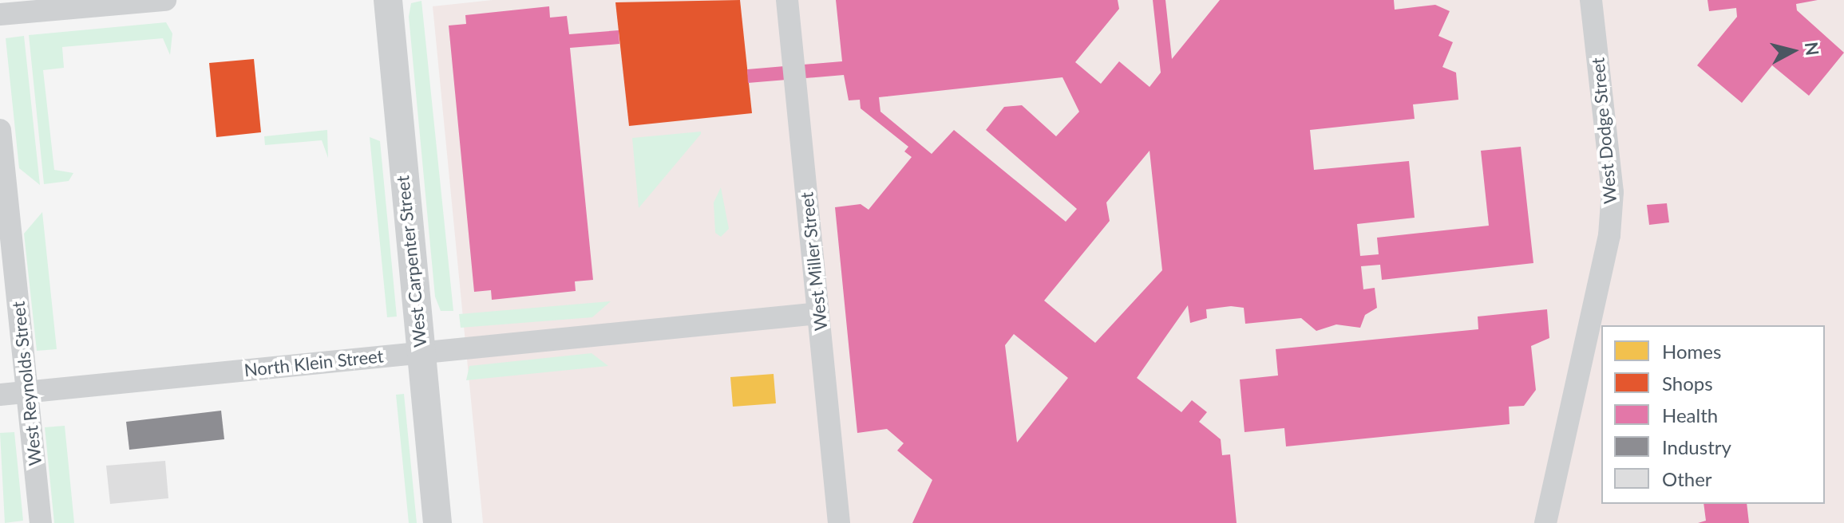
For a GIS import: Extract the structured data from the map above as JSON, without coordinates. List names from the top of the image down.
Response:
{
  "streets": {
    "street": [
      "West Dodge Street",
      "West Carpenter Street",
      "West Miller Street",
      "North Klein Street",
      "West Reynolds Street"
    ]
  },
  "crossings": [
    ["West Carpenter Street", "North Klein Street"],
    ["West Miller Street", "North Klein Street"],
    ["North Klein Street", "West Reynolds Street"]
  ],
  "legend": [
    "Homes",
    "Shops",
    "Health",
    "Industry",
    "Other"
  ],
  "north": "right"
}
